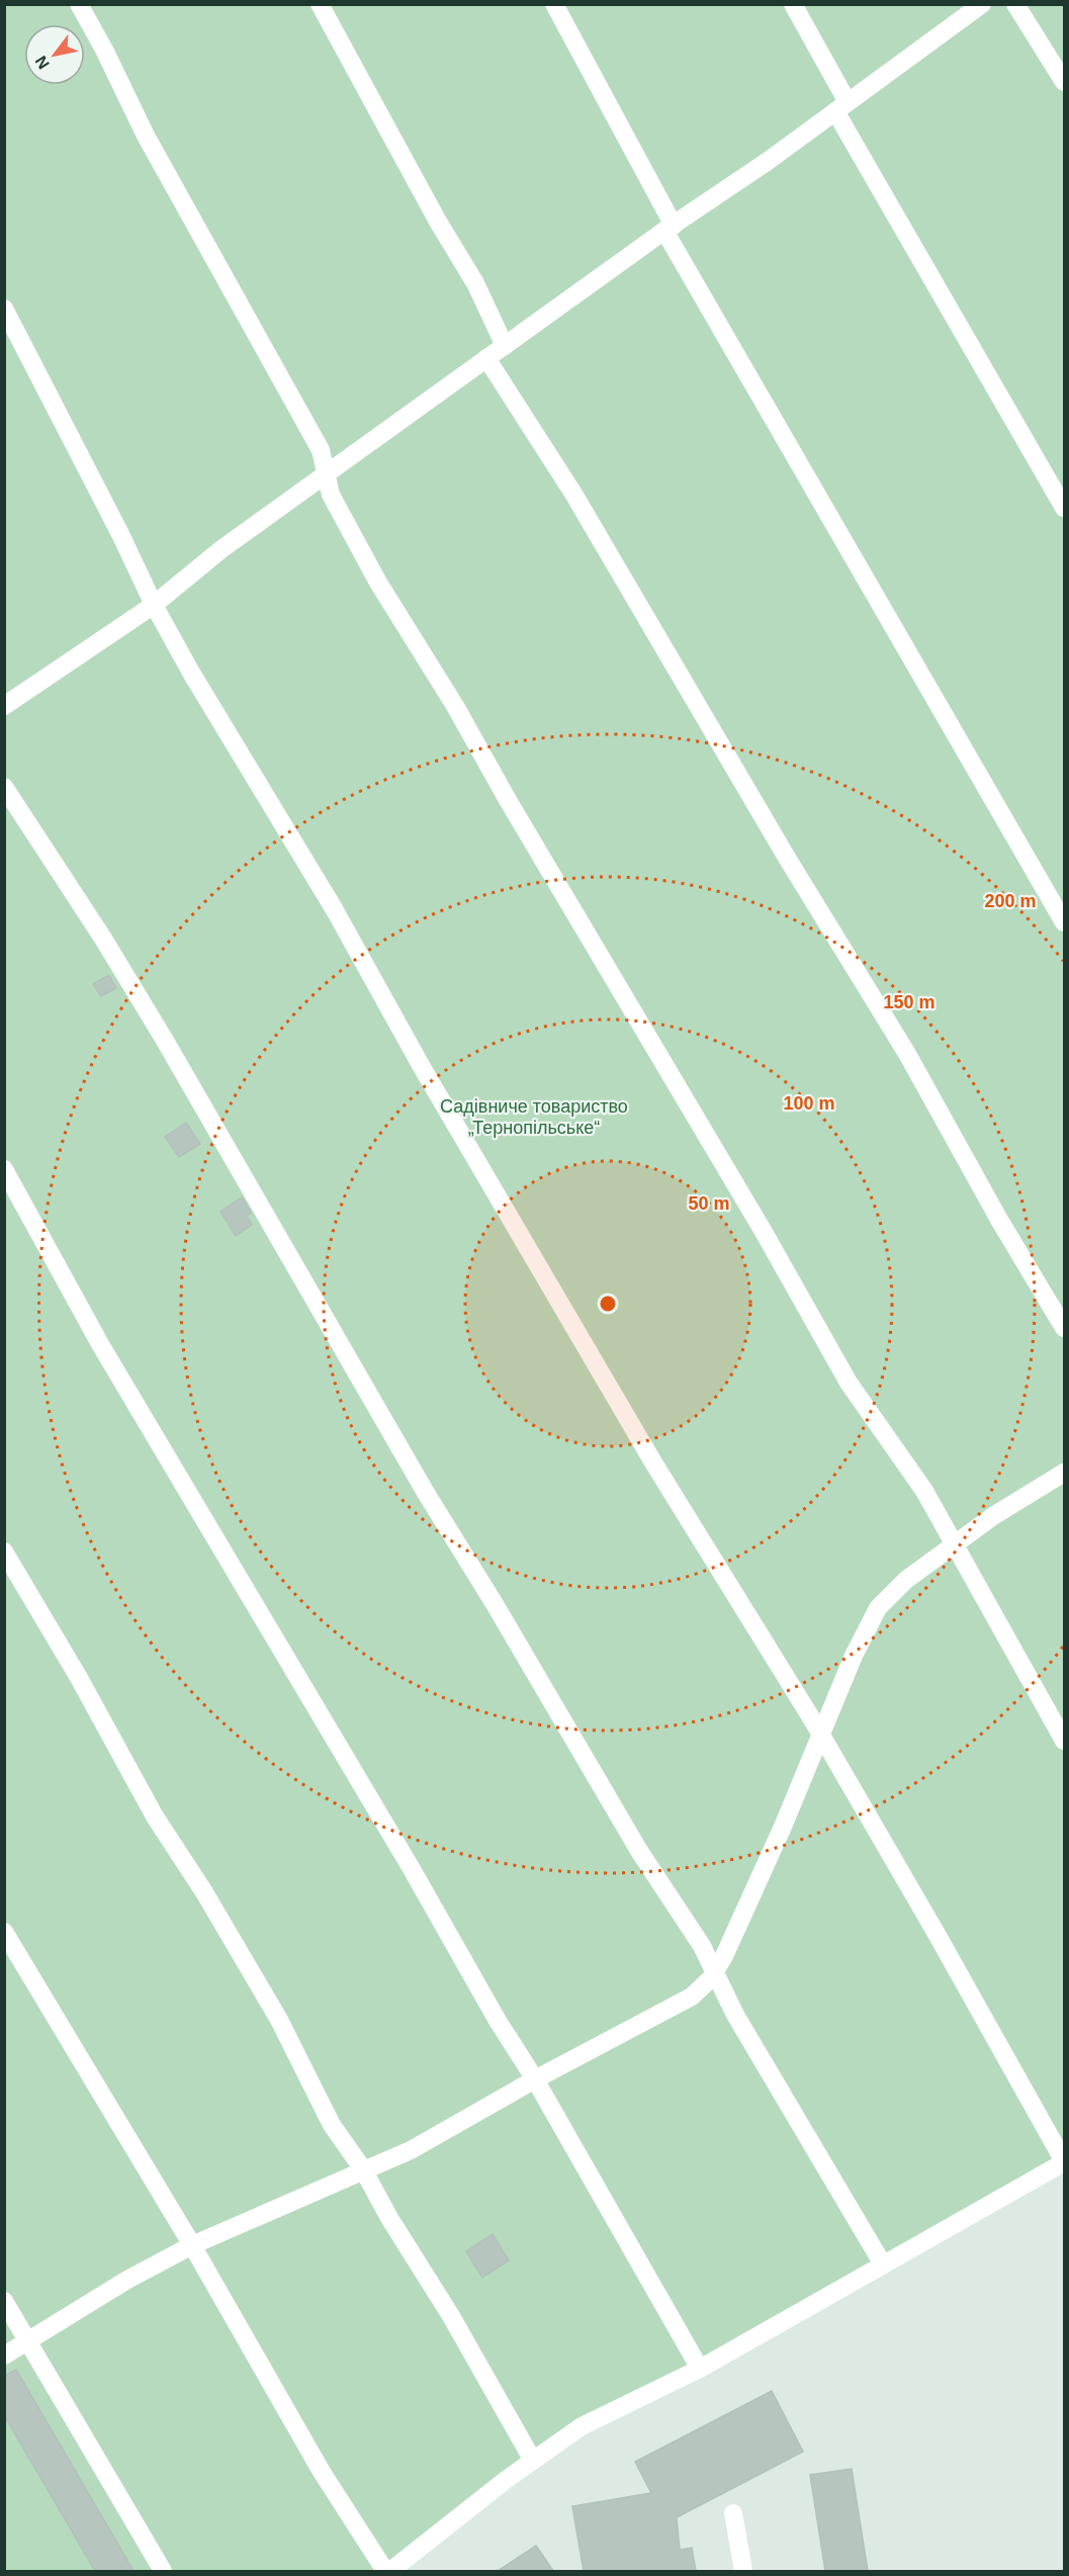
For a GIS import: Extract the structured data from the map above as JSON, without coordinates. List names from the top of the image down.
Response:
{
  "parks": ["Садівниче товариство „Тернопільське“"],
  "north": "bottom left",
  "rings": [
    "200 m",
    "150 m",
    "100 m",
    "50 m"
  ]
}
